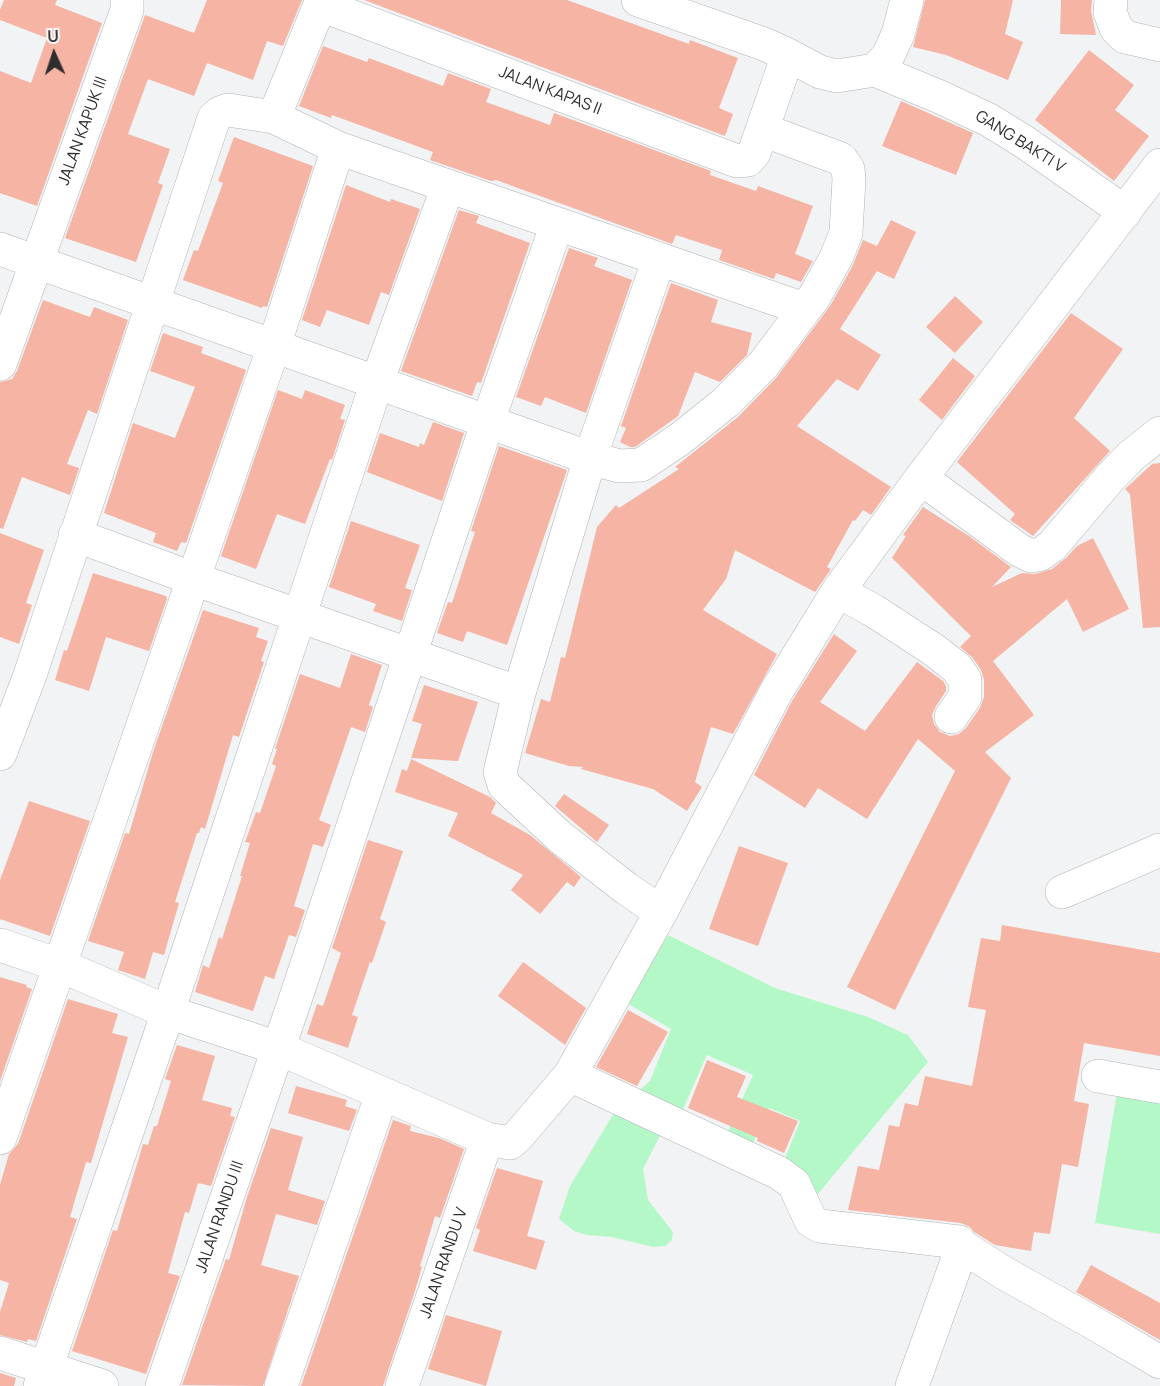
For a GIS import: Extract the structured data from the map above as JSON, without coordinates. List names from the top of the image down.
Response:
{
  "streets": {
    "street": [
      "JALAN KAPAS II",
      "JALAN KAPUK III",
      "GANG BAKTI V",
      "JALAN RANDU III",
      "JALAN RANDU V"
    ]
  },
  "north": "top"
}
